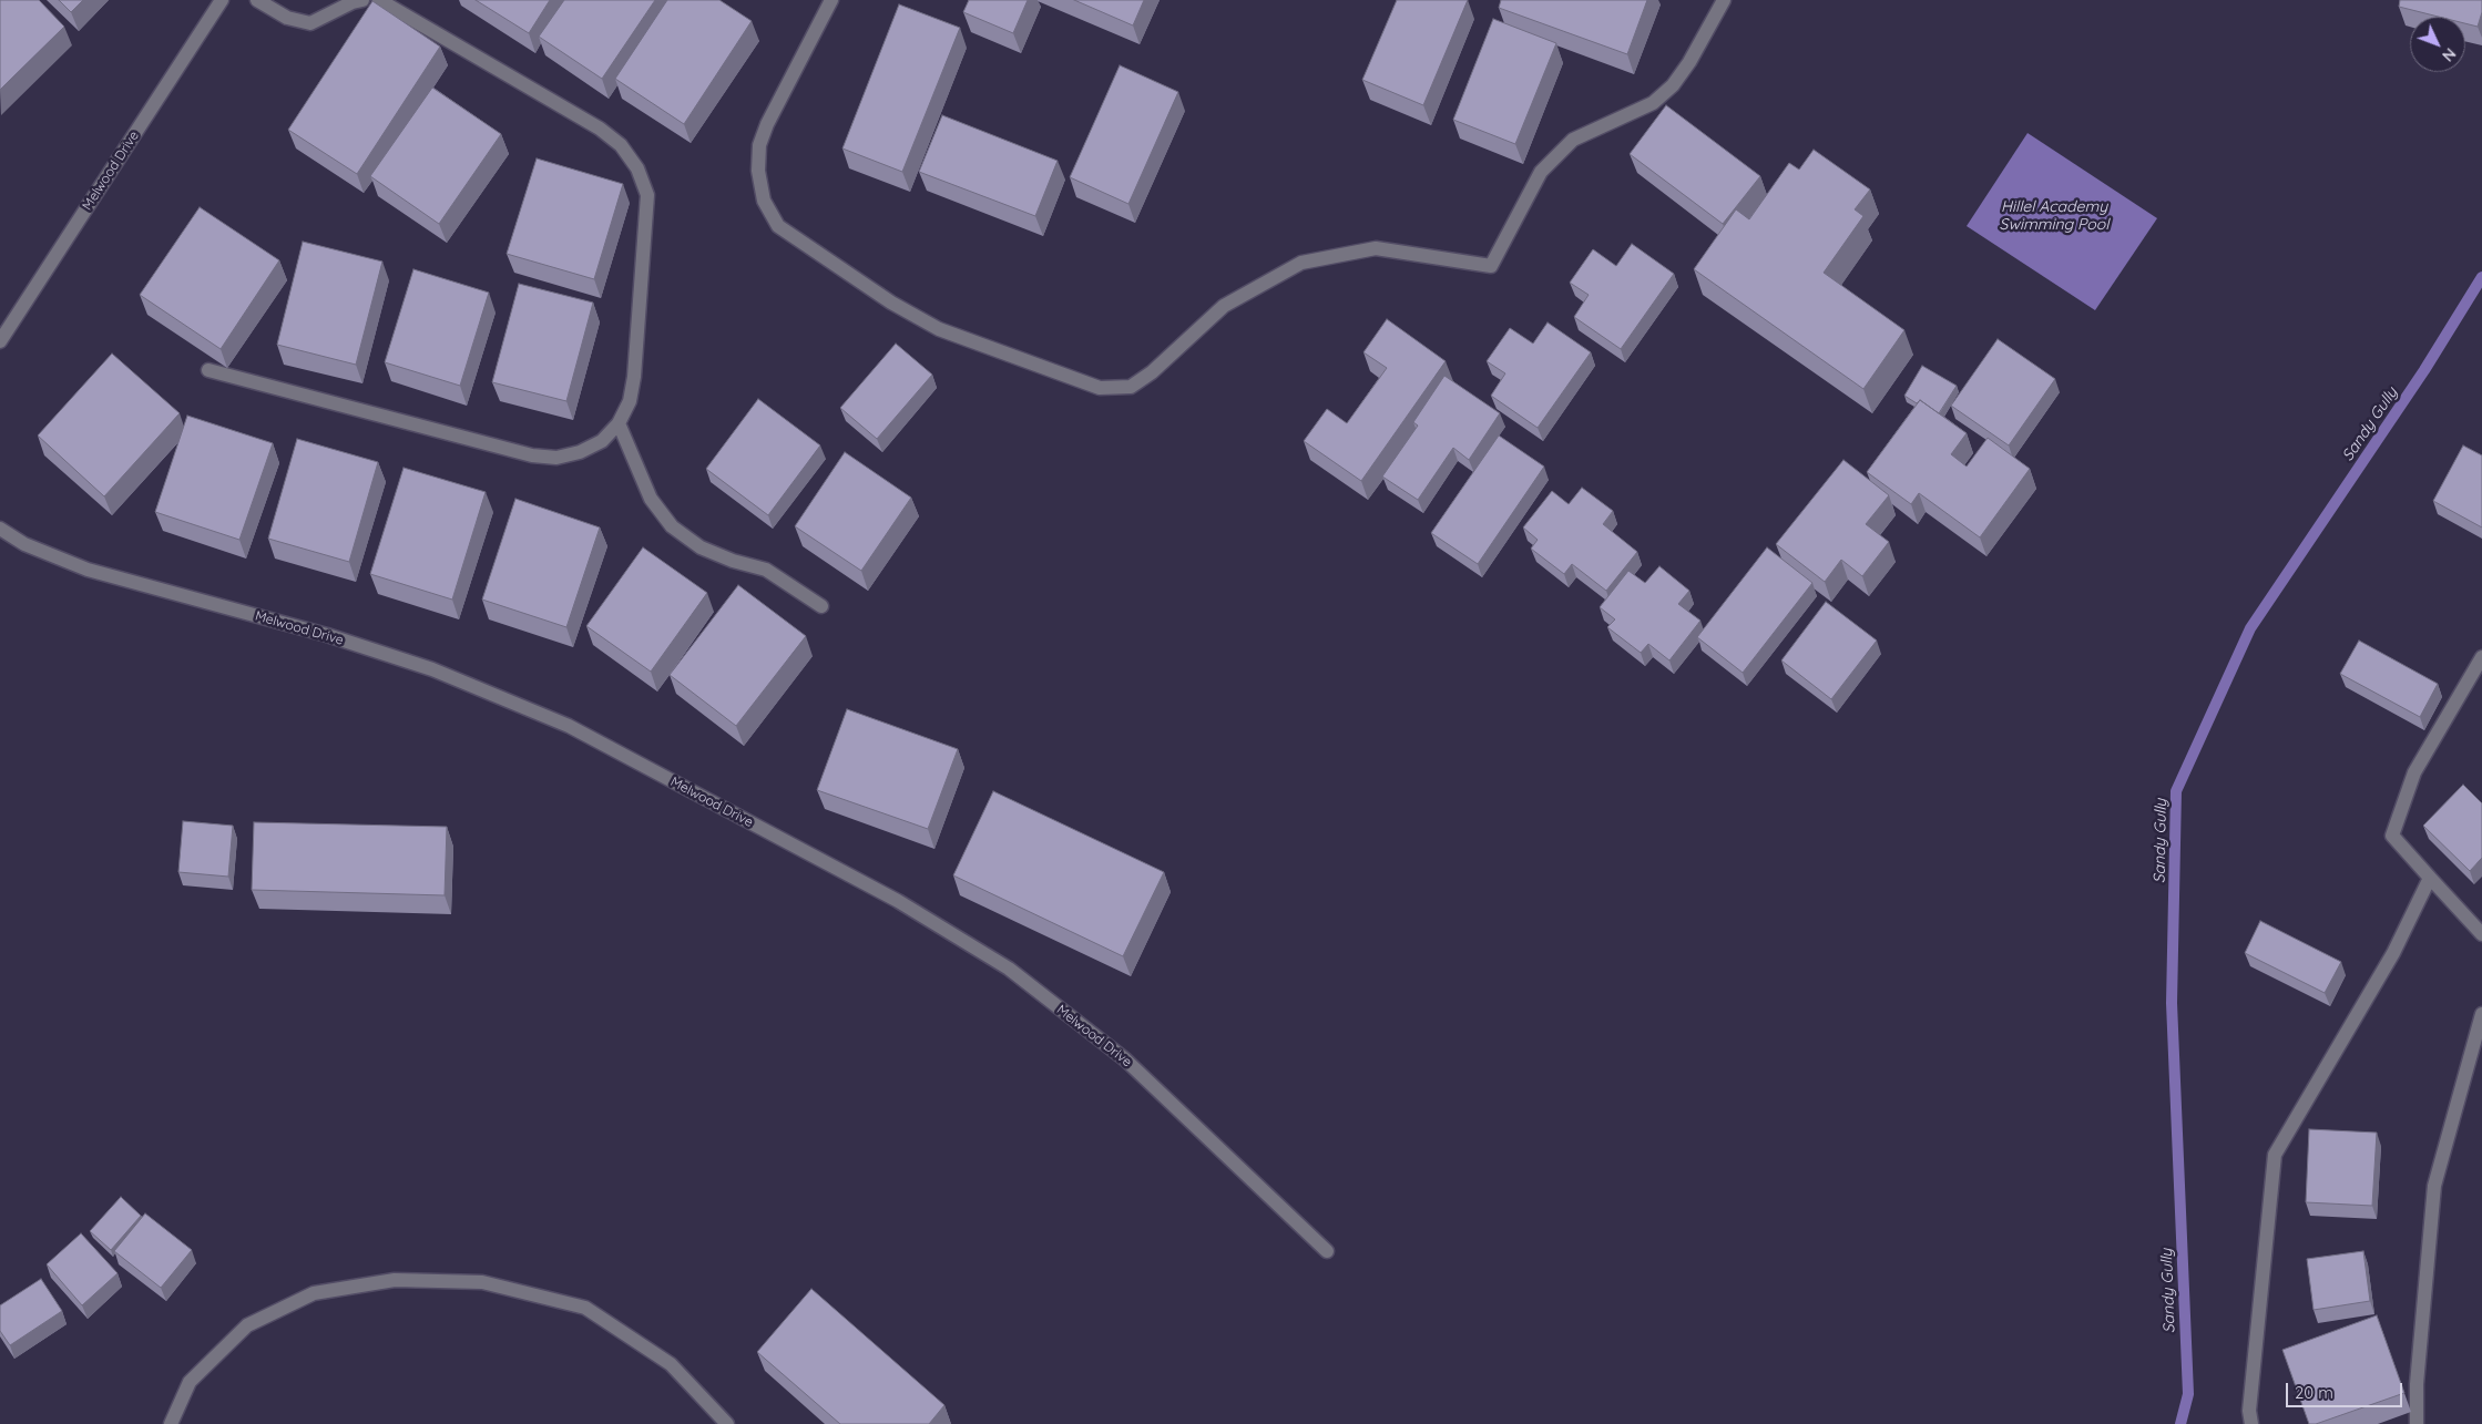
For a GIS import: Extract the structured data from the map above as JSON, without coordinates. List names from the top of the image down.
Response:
{
  "streets": {
    "street": ["Melwood Drive"]
  },
  "water": ["Hillel Academy Swimming Pool", "Sandy Gully"],
  "scale_bar": "20 m",
  "north": "bottom right"
}
